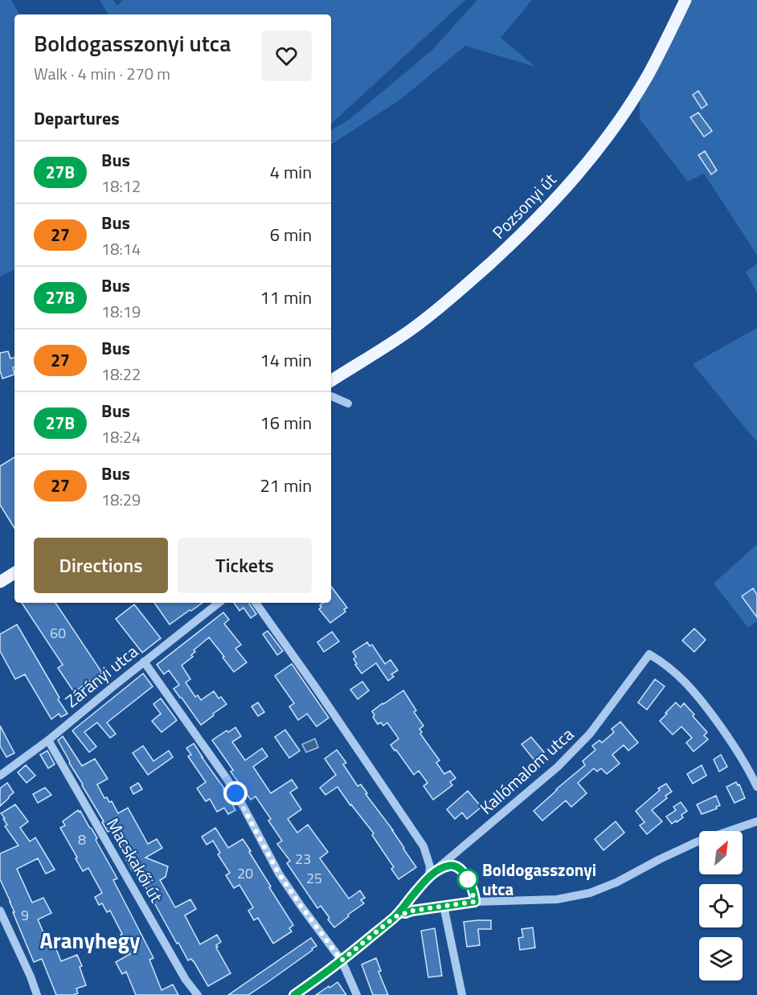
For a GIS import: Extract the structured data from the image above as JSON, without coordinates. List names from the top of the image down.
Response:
{
  "streets": {
    "main road": ["Pozsonyi út"],
    "street": ["Zárányi utca", "Kallómalom utca", "Macskakői út"]
  },
  "crossings": [
    ["Zárányi utca", "Macskakői út"]
  ],
  "districts": ["Aranyhegy"],
  "places": ["Boldogasszonyi utca"],
  "lines": ["bus line 27B"],
  "house_numbers": [
    "60",
    "8",
    "23",
    "20",
    "25",
    "9"
  ],
  "north": "top right",
  "page": {
    "heading": [
      ["Boldogasszonyi utca", "Walk · 4 min · 270 m"],
      "Departures"
    ],
    "list": [
      {
        "mark": "27B",
        "name": "Bus",
        "note": "18:12",
        "value": "4 min"
      },
      {
        "mark": "27",
        "name": "Bus",
        "note": "18:14",
        "value": "6 min"
      },
      {
        "mark": "27B",
        "name": "Bus",
        "note": "18:19",
        "value": "11 min"
      },
      {
        "mark": "27",
        "name": "Bus",
        "note": "18:22",
        "value": "14 min"
      },
      {
        "mark": "27B",
        "name": "Bus",
        "note": "18:24",
        "value": "16 min"
      },
      {
        "mark": "27",
        "name": "Bus",
        "note": "18:29",
        "value": "21 min"
      }
    ],
    "buttons": ["Directions", "Tickets"]
  }
}
